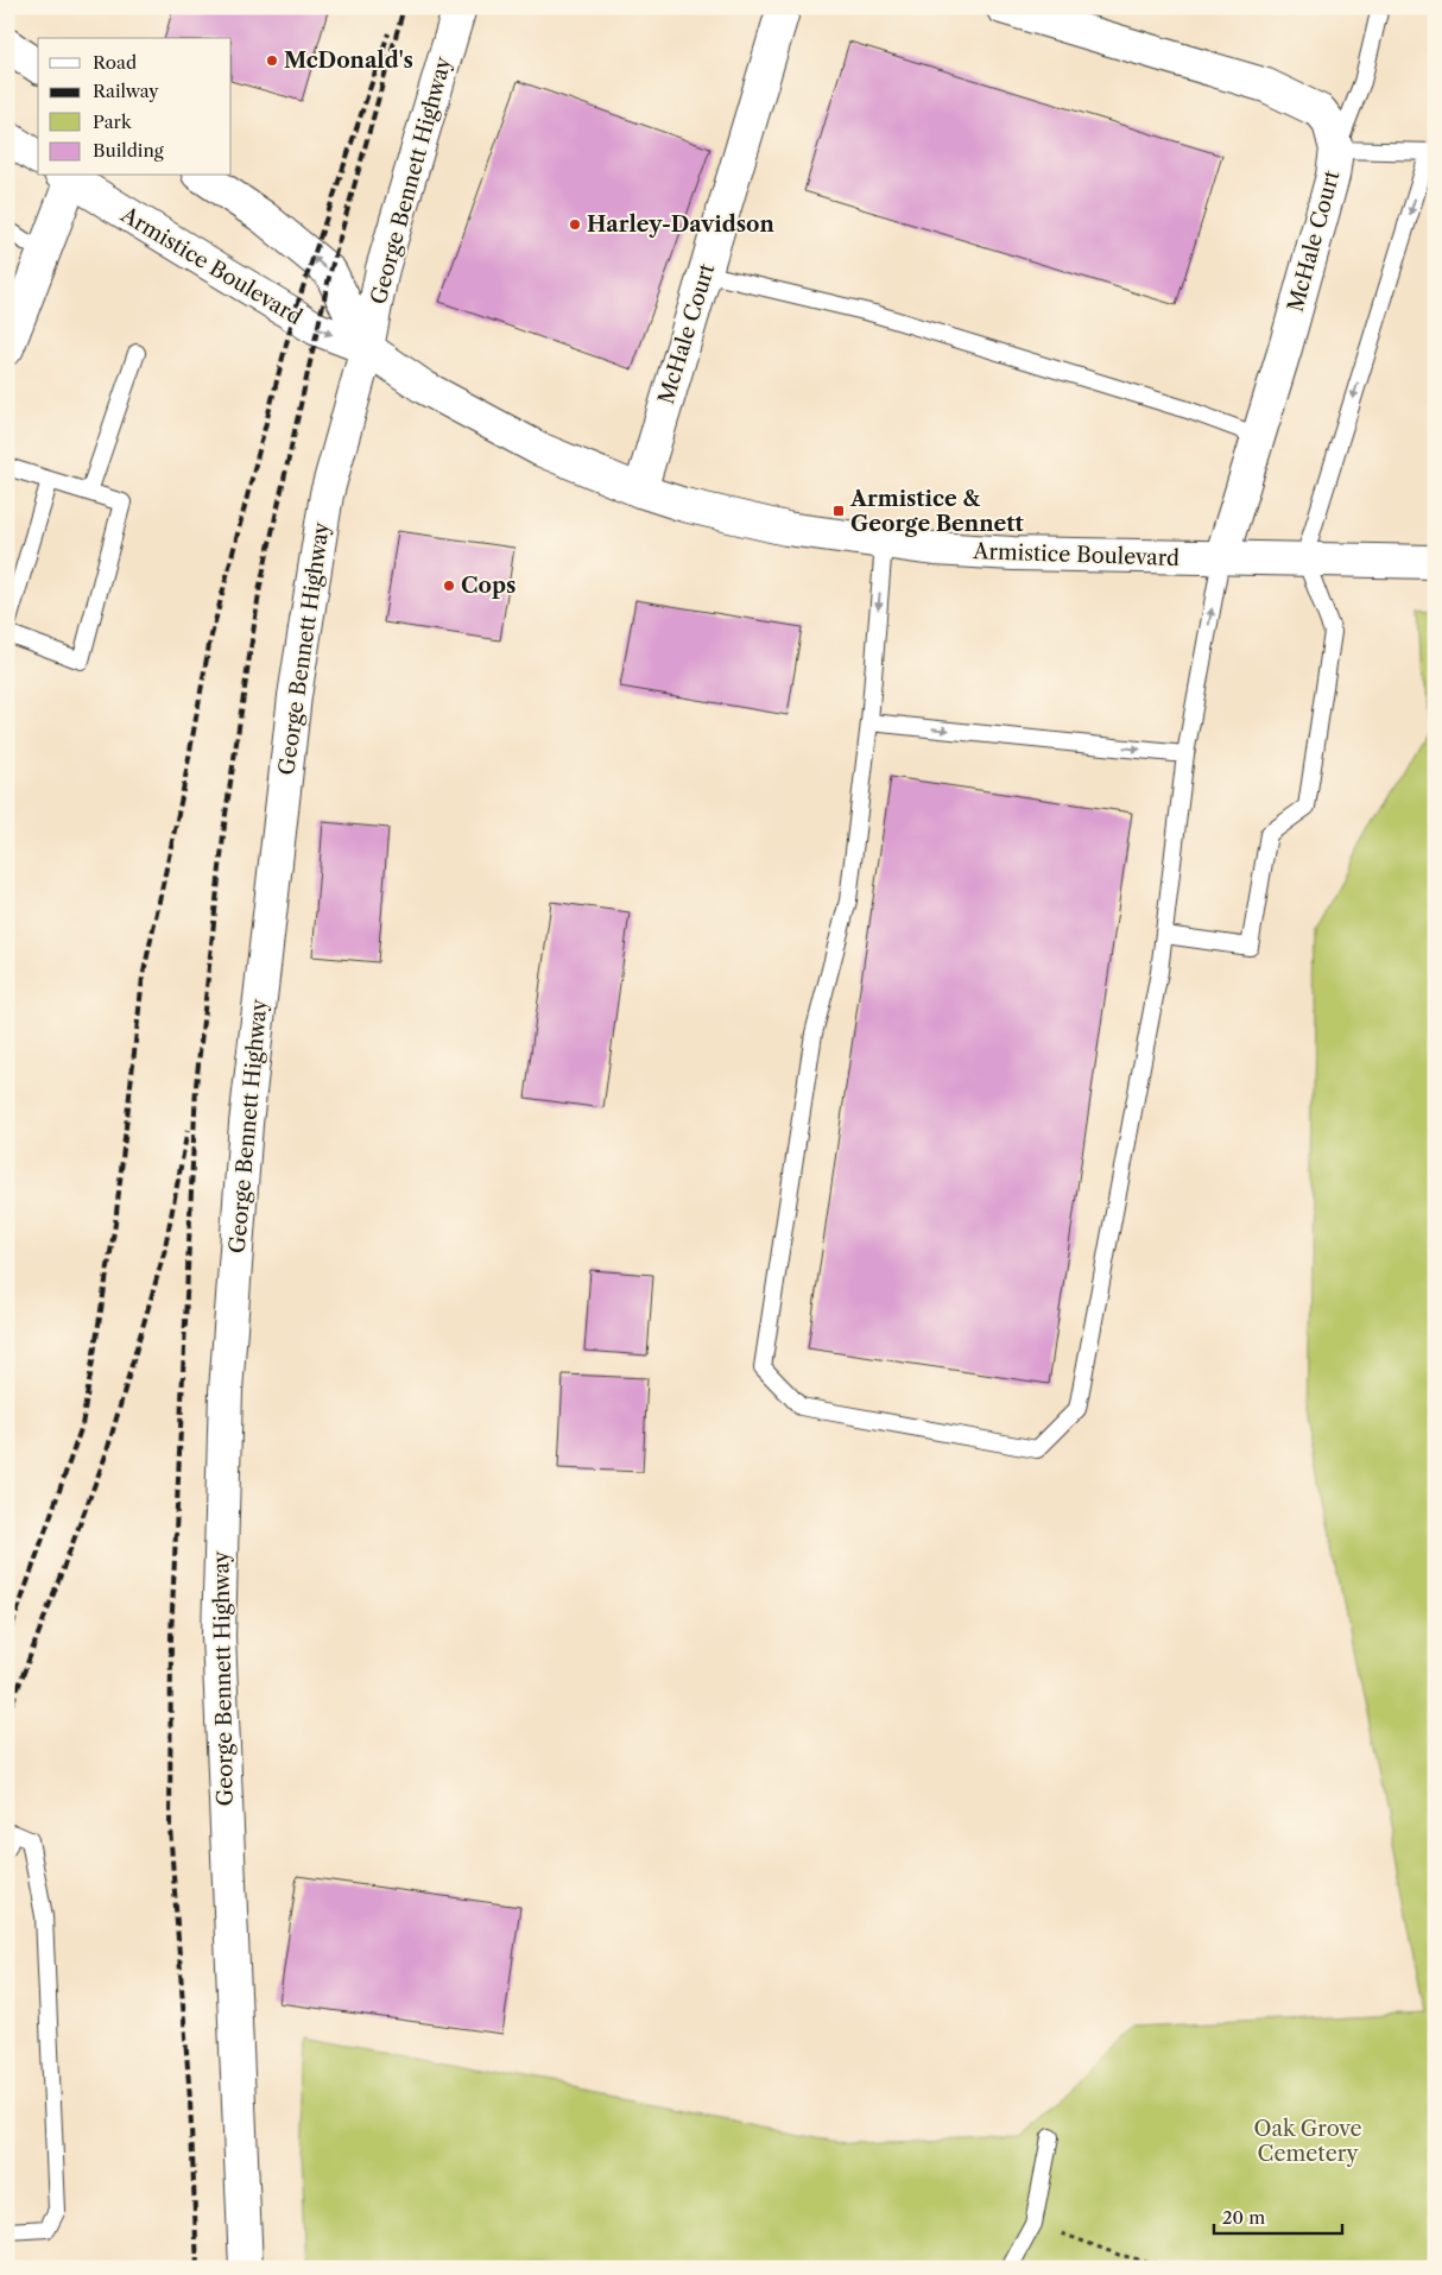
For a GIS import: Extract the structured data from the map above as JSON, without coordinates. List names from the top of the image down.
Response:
{
  "streets": {
    "main road": ["George Bennett Highway", "McHale Court", "Armistice Boulevard"]
  },
  "crossings": [
    ["George Bennett Highway", "Armistice Boulevard"],
    ["McHale Court", "Armistice Boulevard"]
  ],
  "parks": ["Oak Grove Cemetery"],
  "places": {
    "other": ["McDonald's", "Harley-Davidson", "Cops"],
    "transit": ["Armistice & George Bennett"]
  },
  "legend": [
    "Road",
    "Railway",
    "Park",
    "Building"
  ],
  "scale_bar": "20 m"
}
